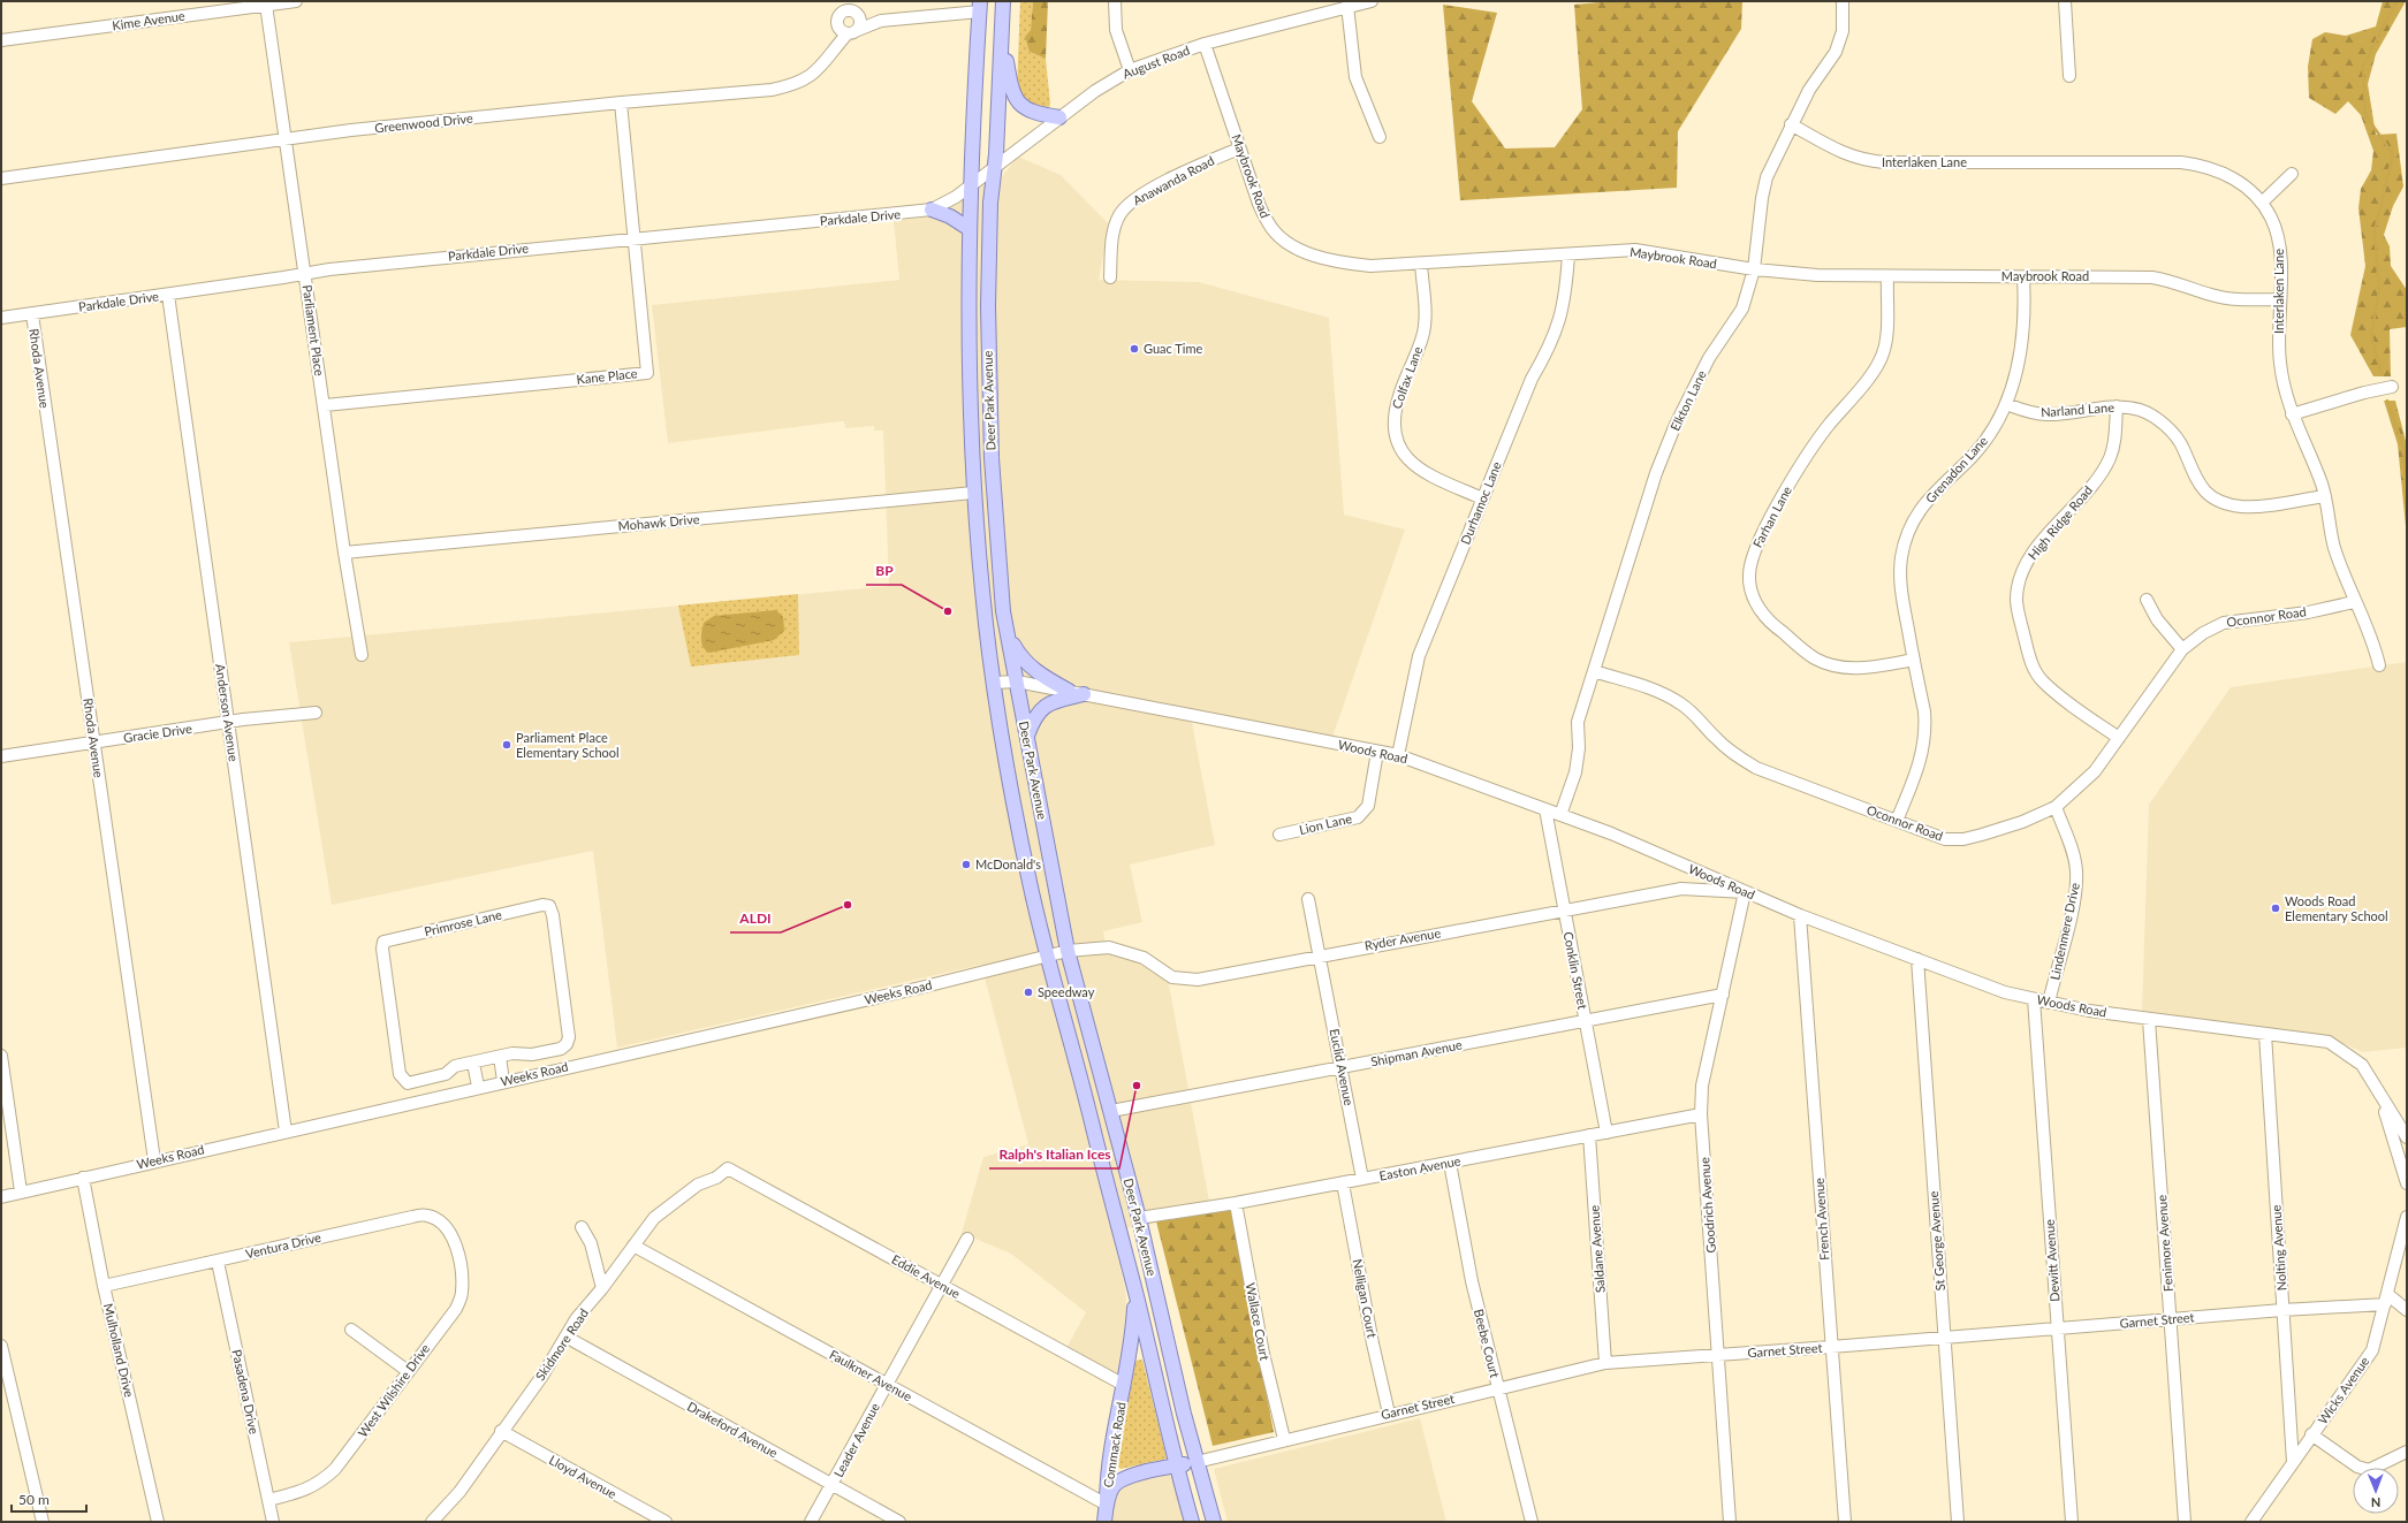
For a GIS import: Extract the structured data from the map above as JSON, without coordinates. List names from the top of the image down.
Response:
{
  "streets": {
    "main road": ["Deer Park Avenue", "Commack Road"],
    "street": [
      "Kime Avenue",
      "August Road",
      "Greenwood Drive",
      "Interlaken Lane",
      "Maybrook Road",
      "Anawanda Road",
      "Parkdale Drive",
      "Parliament Place",
      "Rhoda Avenue",
      "Kane Place",
      "Colfax Lane",
      "Elkton Lane",
      "Narland Lane",
      "Grenadon Lane",
      "Durhamoc Lane",
      "Farhan Lane",
      "Mohawk Drive",
      "High Ridge Road",
      "Oconnor Road",
      "Anderson Avenue",
      "Gracie Drive",
      "Woods Road",
      "Lion Lane",
      "Primrose Lane",
      "Lindenmere Drive",
      "Ryder Avenue",
      "Conklin Street",
      "Weeks Road",
      "Shipman Avenue",
      "Euclid Avenue",
      "Easton Avenue",
      "Goodrich Avenue",
      "French Avenue",
      "St George Avenue",
      "Fenimore Avenue",
      "Ventura Drive",
      "Nolting Avenue",
      "Saldane Avenue",
      "Dewitt Avenue",
      "Eddie Avenue",
      "Nelligan Court",
      "Garnet Street",
      "Wallace Court",
      "Beebe Court",
      "Skidmore Road",
      "Mulholland Drive",
      "Faulkner Avenue",
      "West Wilshire Drive",
      "Wicks Avenue",
      "Pasadena Drive",
      "Drakeford Avenue",
      "Leader Avenue",
      "Lloyd Avenue"
    ]
  },
  "crossings": [
    ["Kime Avenue", "Parliament Place"],
    ["August Road", "Maybrook Road"],
    ["August Road", "Parkdale Drive"],
    ["August Road", "Deer Park Avenue"],
    ["Greenwood Drive", "Parliament Place"],
    ["Greenwood Drive", "Kane Place"],
    ["Interlaken Lane", "Maybrook Road"],
    ["Interlaken Lane", "Elkton Lane"],
    ["Interlaken Lane", "Narland Lane"],
    ["Interlaken Lane", "Oconnor Road"],
    ["Maybrook Road", "Anawanda Road"],
    ["Maybrook Road", "Colfax Lane"],
    ["Maybrook Road", "Elkton Lane"],
    ["Maybrook Road", "Grenadon Lane"],
    ["Maybrook Road", "Durhamoc Lane"],
    ["Maybrook Road", "Farhan Lane"],
    ["Parkdale Drive", "Parliament Place"],
    ["Parkdale Drive", "Rhoda Avenue"],
    ["Parkdale Drive", "Kane Place"],
    ["Parkdale Drive", "Deer Park Avenue"],
    ["Parkdale Drive", "Anderson Avenue"],
    ["Parliament Place", "Kane Place"],
    ["Parliament Place", "Mohawk Drive"],
    ["Rhoda Avenue", "Gracie Drive"],
    ["Rhoda Avenue", "Weeks Road"],
    ["Colfax Lane", "Durhamoc Lane"],
    ["Deer Park Avenue", "Mohawk Drive"],
    ["Deer Park Avenue", "Woods Road"],
    ["Deer Park Avenue", "Ryder Avenue"],
    ["Deer Park Avenue", "Weeks Road"],
    ["Deer Park Avenue", "Shipman Avenue"],
    ["Deer Park Avenue", "Easton Avenue"],
    ["Deer Park Avenue", "Garnet Street"],
    ["Deer Park Avenue", "Commack Road"],
    ["Elkton Lane", "Oconnor Road"],
    ["Elkton Lane", "Woods Road"],
    ["Narland Lane", "Grenadon Lane"],
    ["Narland Lane", "High Ridge Road"],
    ["Grenadon Lane", "Farhan Lane"],
    ["Grenadon Lane", "Oconnor Road"],
    ["Durhamoc Lane", "Woods Road"],
    ["High Ridge Road", "Oconnor Road"],
    ["Oconnor Road", "Lindenmere Drive"],
    ["Anderson Avenue", "Gracie Drive"],
    ["Anderson Avenue", "Weeks Road"],
    ["Woods Road", "Lion Lane"],
    ["Woods Road", "Lindenmere Drive"],
    ["Woods Road", "Ryder Avenue"],
    ["Woods Road", "Conklin Street"],
    ["Woods Road", "Goodrich Avenue"],
    ["Woods Road", "French Avenue"],
    ["Woods Road", "St George Avenue"],
    ["Woods Road", "Fenimore Avenue"],
    ["Woods Road", "Nolting Avenue"],
    ["Woods Road", "Dewitt Avenue"],
    ["Ryder Avenue", "Conklin Street"],
    ["Ryder Avenue", "Weeks Road"],
    ["Ryder Avenue", "Euclid Avenue"],
    ["Ryder Avenue", "Goodrich Avenue"],
    ["Conklin Street", "Shipman Avenue"],
    ["Conklin Street", "Easton Avenue"],
    ["Weeks Road", "Mulholland Drive"],
    ["Shipman Avenue", "Euclid Avenue"],
    ["Shipman Avenue", "Goodrich Avenue"],
    ["Euclid Avenue", "Easton Avenue"],
    ["Easton Avenue", "Goodrich Avenue"],
    ["Easton Avenue", "Saldane Avenue"],
    ["Easton Avenue", "Nelligan Court"],
    ["Easton Avenue", "Wallace Court"],
    ["Easton Avenue", "Beebe Court"],
    ["Goodrich Avenue", "Garnet Street"],
    ["French Avenue", "Garnet Street"],
    ["St George Avenue", "Garnet Street"],
    ["Fenimore Avenue", "Garnet Street"],
    ["Ventura Drive", "Mulholland Drive"],
    ["Ventura Drive", "West Wilshire Drive"],
    ["Ventura Drive", "Pasadena Drive"],
    ["Nolting Avenue", "Garnet Street"],
    ["Nolting Avenue", "Wicks Avenue"],
    ["Saldane Avenue", "Garnet Street"],
    ["Dewitt Avenue", "Garnet Street"],
    ["Eddie Avenue", "Skidmore Road"],
    ["Eddie Avenue", "Leader Avenue"],
    ["Eddie Avenue", "Commack Road"],
    ["Nelligan Court", "Garnet Street"],
    ["Garnet Street", "Wallace Court"],
    ["Garnet Street", "Beebe Court"],
    ["Garnet Street", "Wicks Avenue"],
    ["Garnet Street", "Commack Road"],
    ["Skidmore Road", "Faulkner Avenue"],
    ["Skidmore Road", "Drakeford Avenue"],
    ["Skidmore Road", "Lloyd Avenue"],
    ["Faulkner Avenue", "Leader Avenue"],
    ["Faulkner Avenue", "Commack Road"],
    ["West Wilshire Drive", "Pasadena Drive"],
    ["Drakeford Avenue", "Leader Avenue"]
  ],
  "places": [
    "Guac Time",
    "BP",
    "Parliament Place Elementary School",
    "McDonald's",
    "ALDI",
    "Woods Road Elementary School",
    "Speedway",
    "Ralph's Italian Ices"
  ],
  "scale_bar": "50 m",
  "north": "bottom"
}
